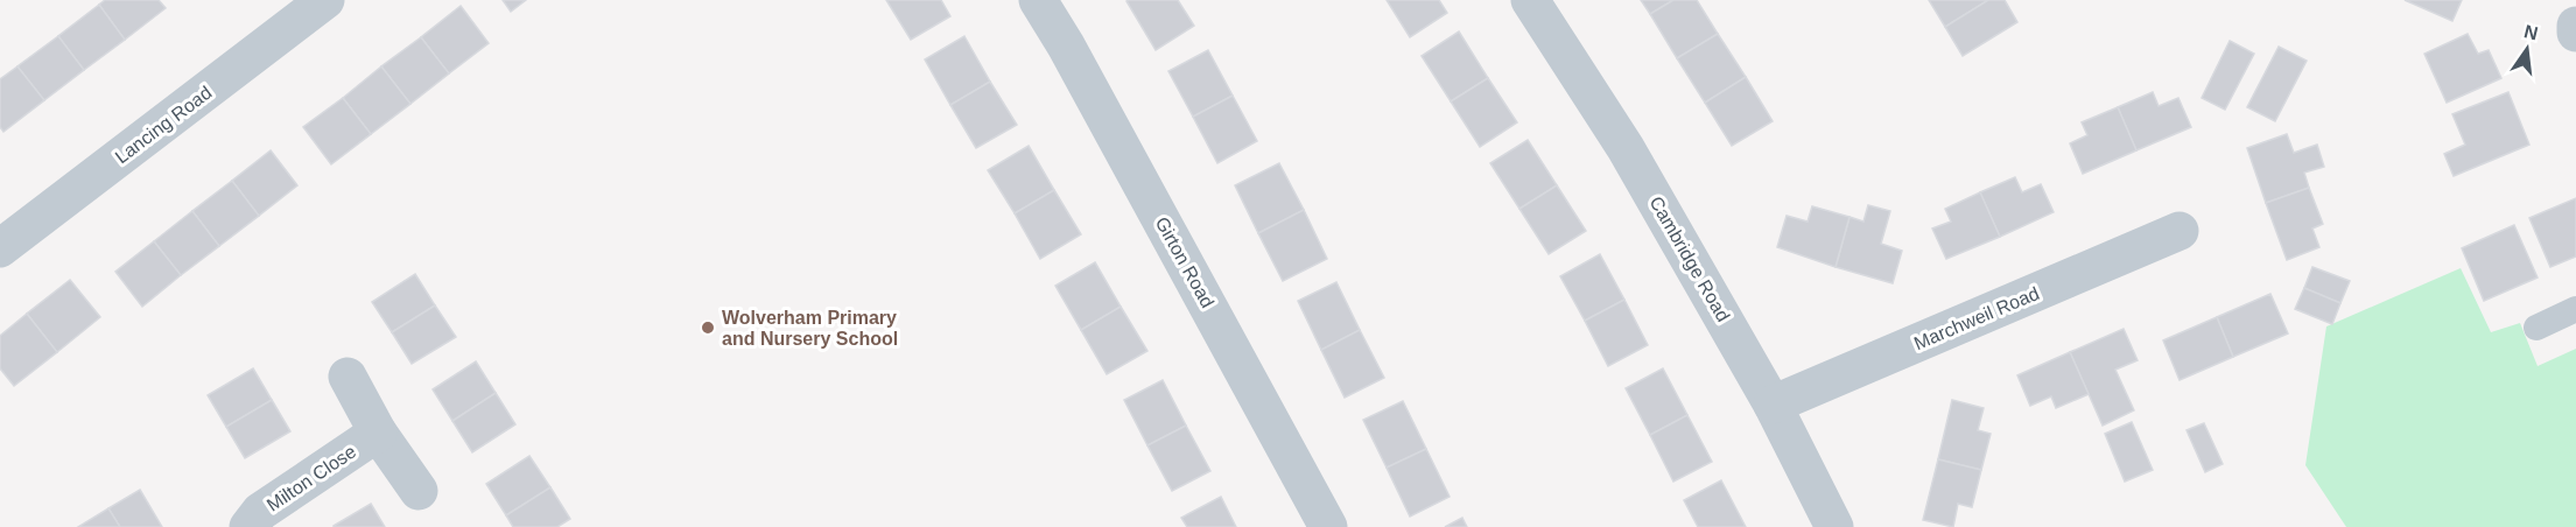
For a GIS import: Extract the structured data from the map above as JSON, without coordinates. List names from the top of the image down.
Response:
{
  "streets": {
    "street": [
      "Lancing Road",
      "Cambridge Road",
      "Girton Road",
      "Marchweil Road",
      "Milton Close"
    ]
  },
  "crossings": [
    ["Cambridge Road", "Marchweil Road"]
  ],
  "places": ["Wolverham Primary and Nursery School"],
  "north": "top"
}
